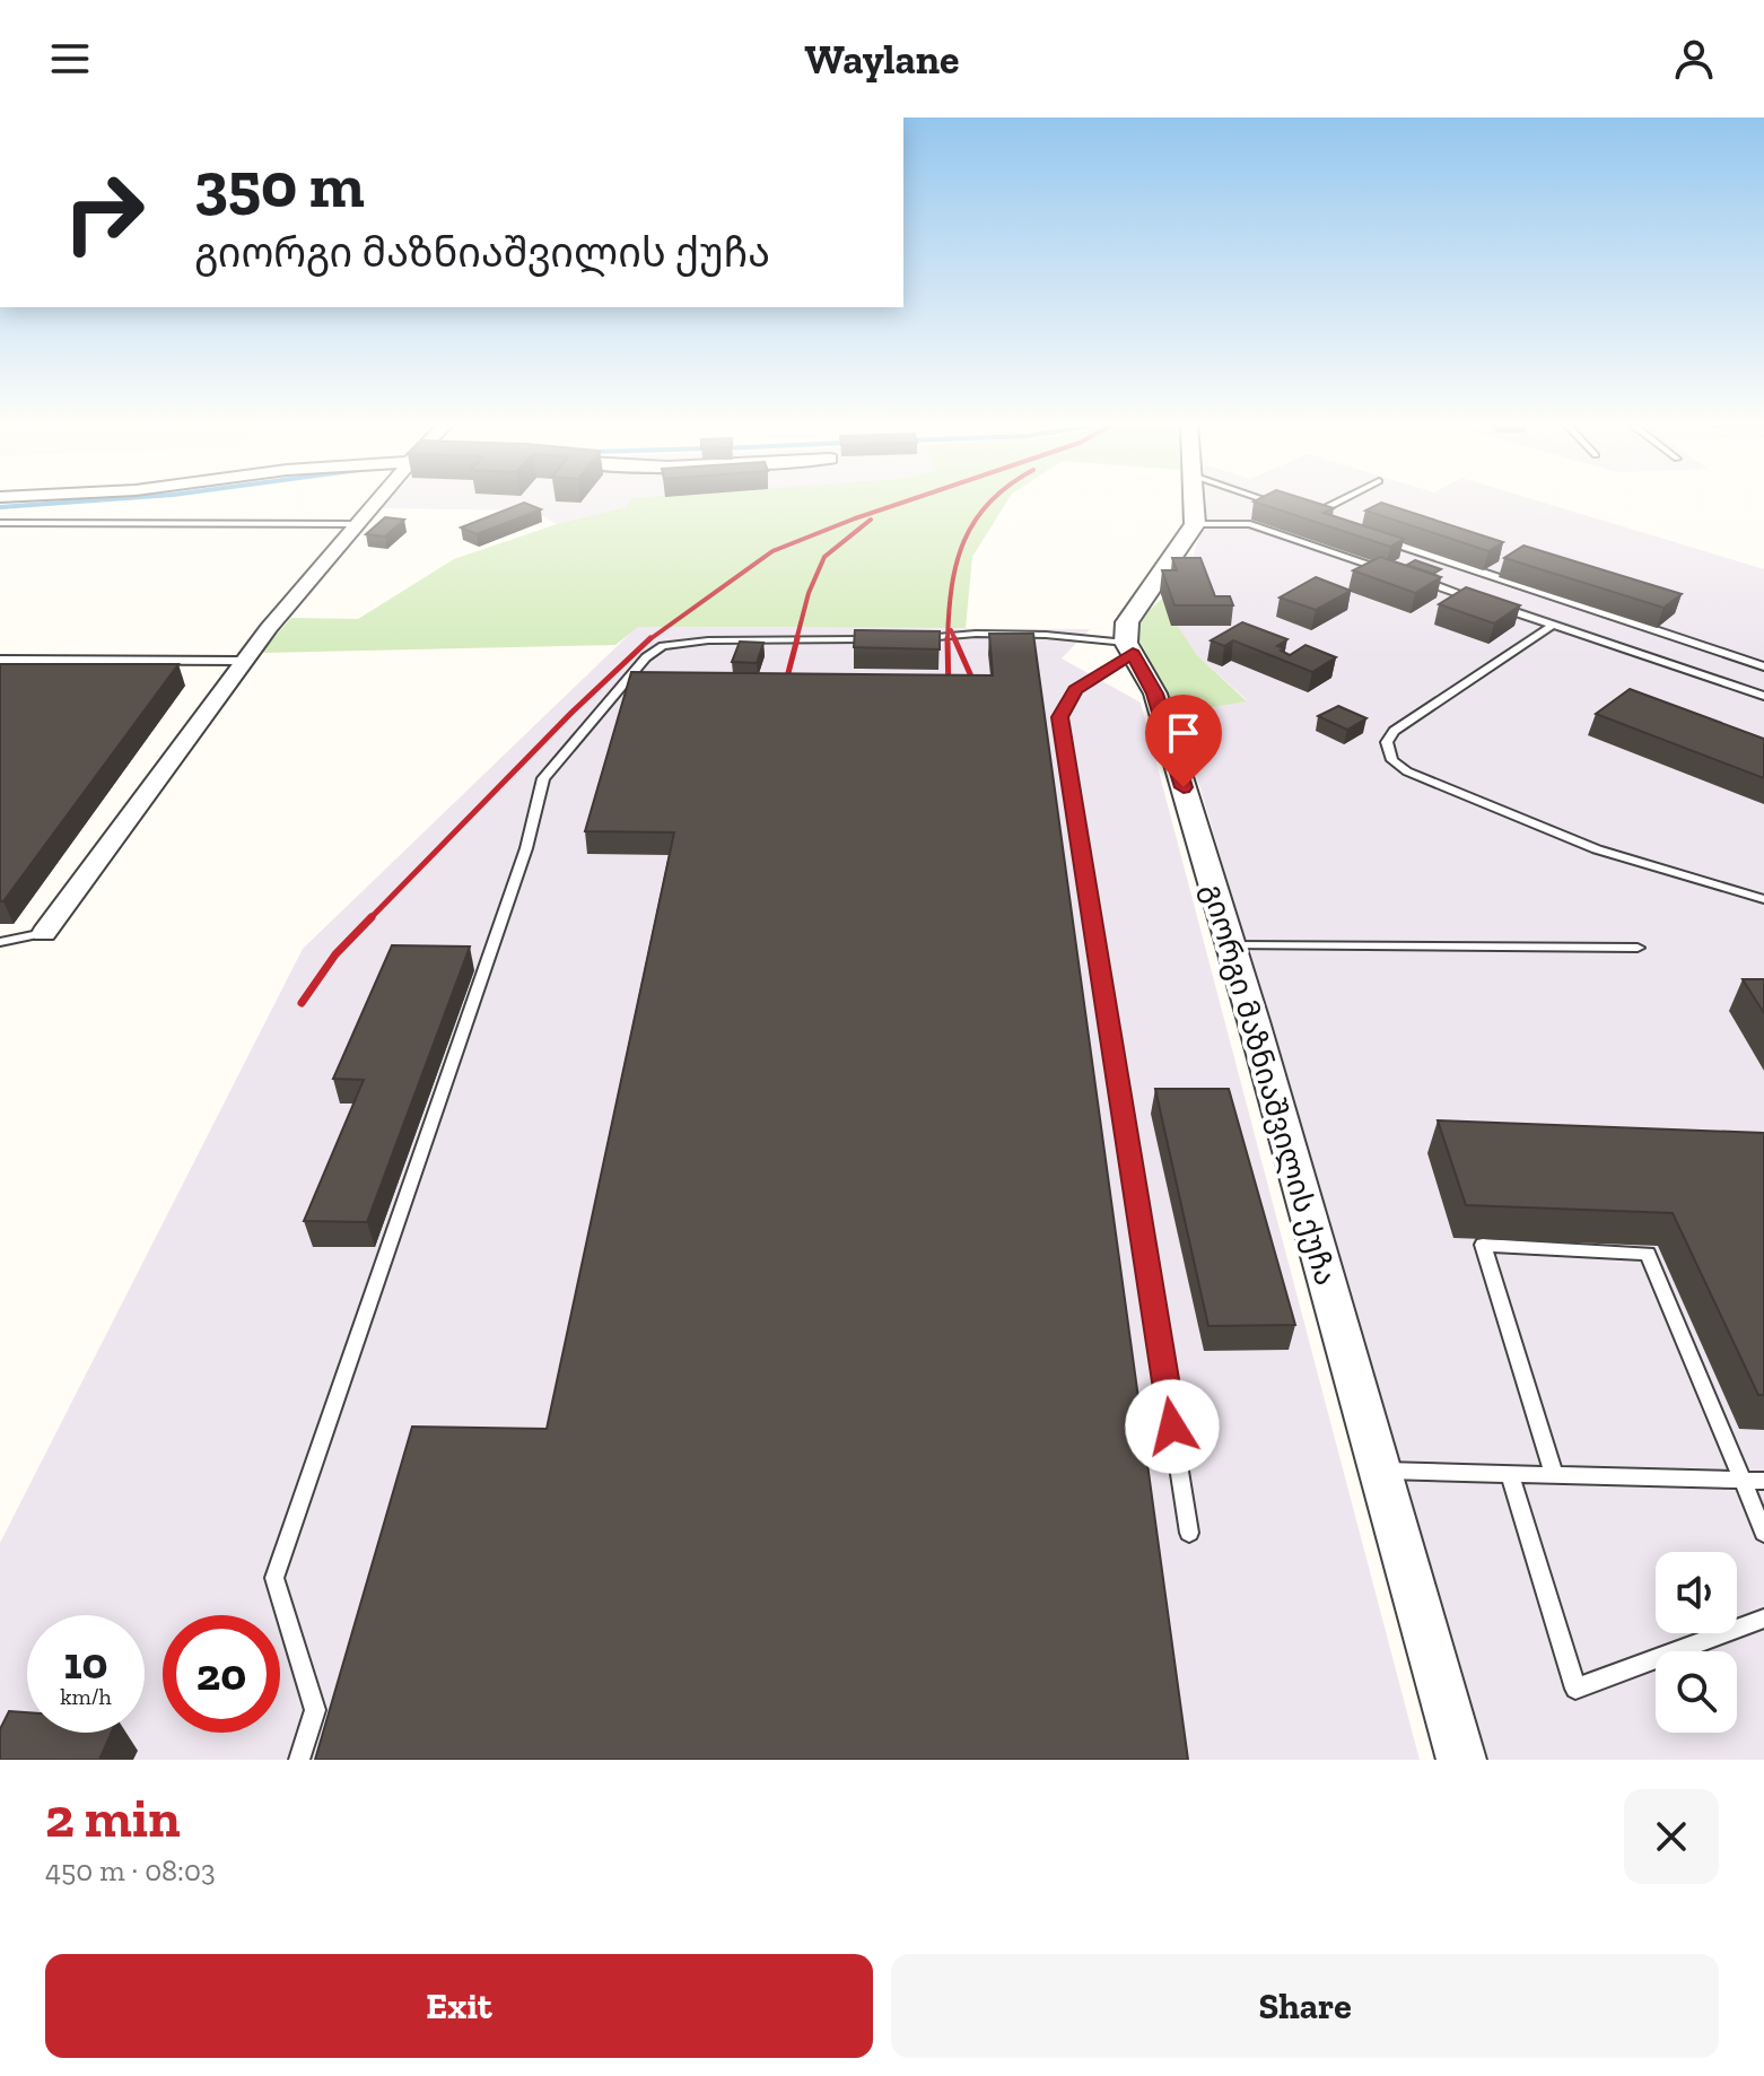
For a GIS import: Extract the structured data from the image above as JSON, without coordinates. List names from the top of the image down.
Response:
{
  "streets": {
    "street": ["გიორგი მაზნიაშვილის ქუჩა"]
  },
  "page": {
    "header": "Waylane",
    "turn": ["350 m", "გიორგი მაზნიაშვილის ქუჩა"],
    "speed": "10 km/h",
    "limit": "20",
    "heading": ["2 min", "450 m · 08:03"],
    "buttons": ["Exit", "Share"]
  }
}
